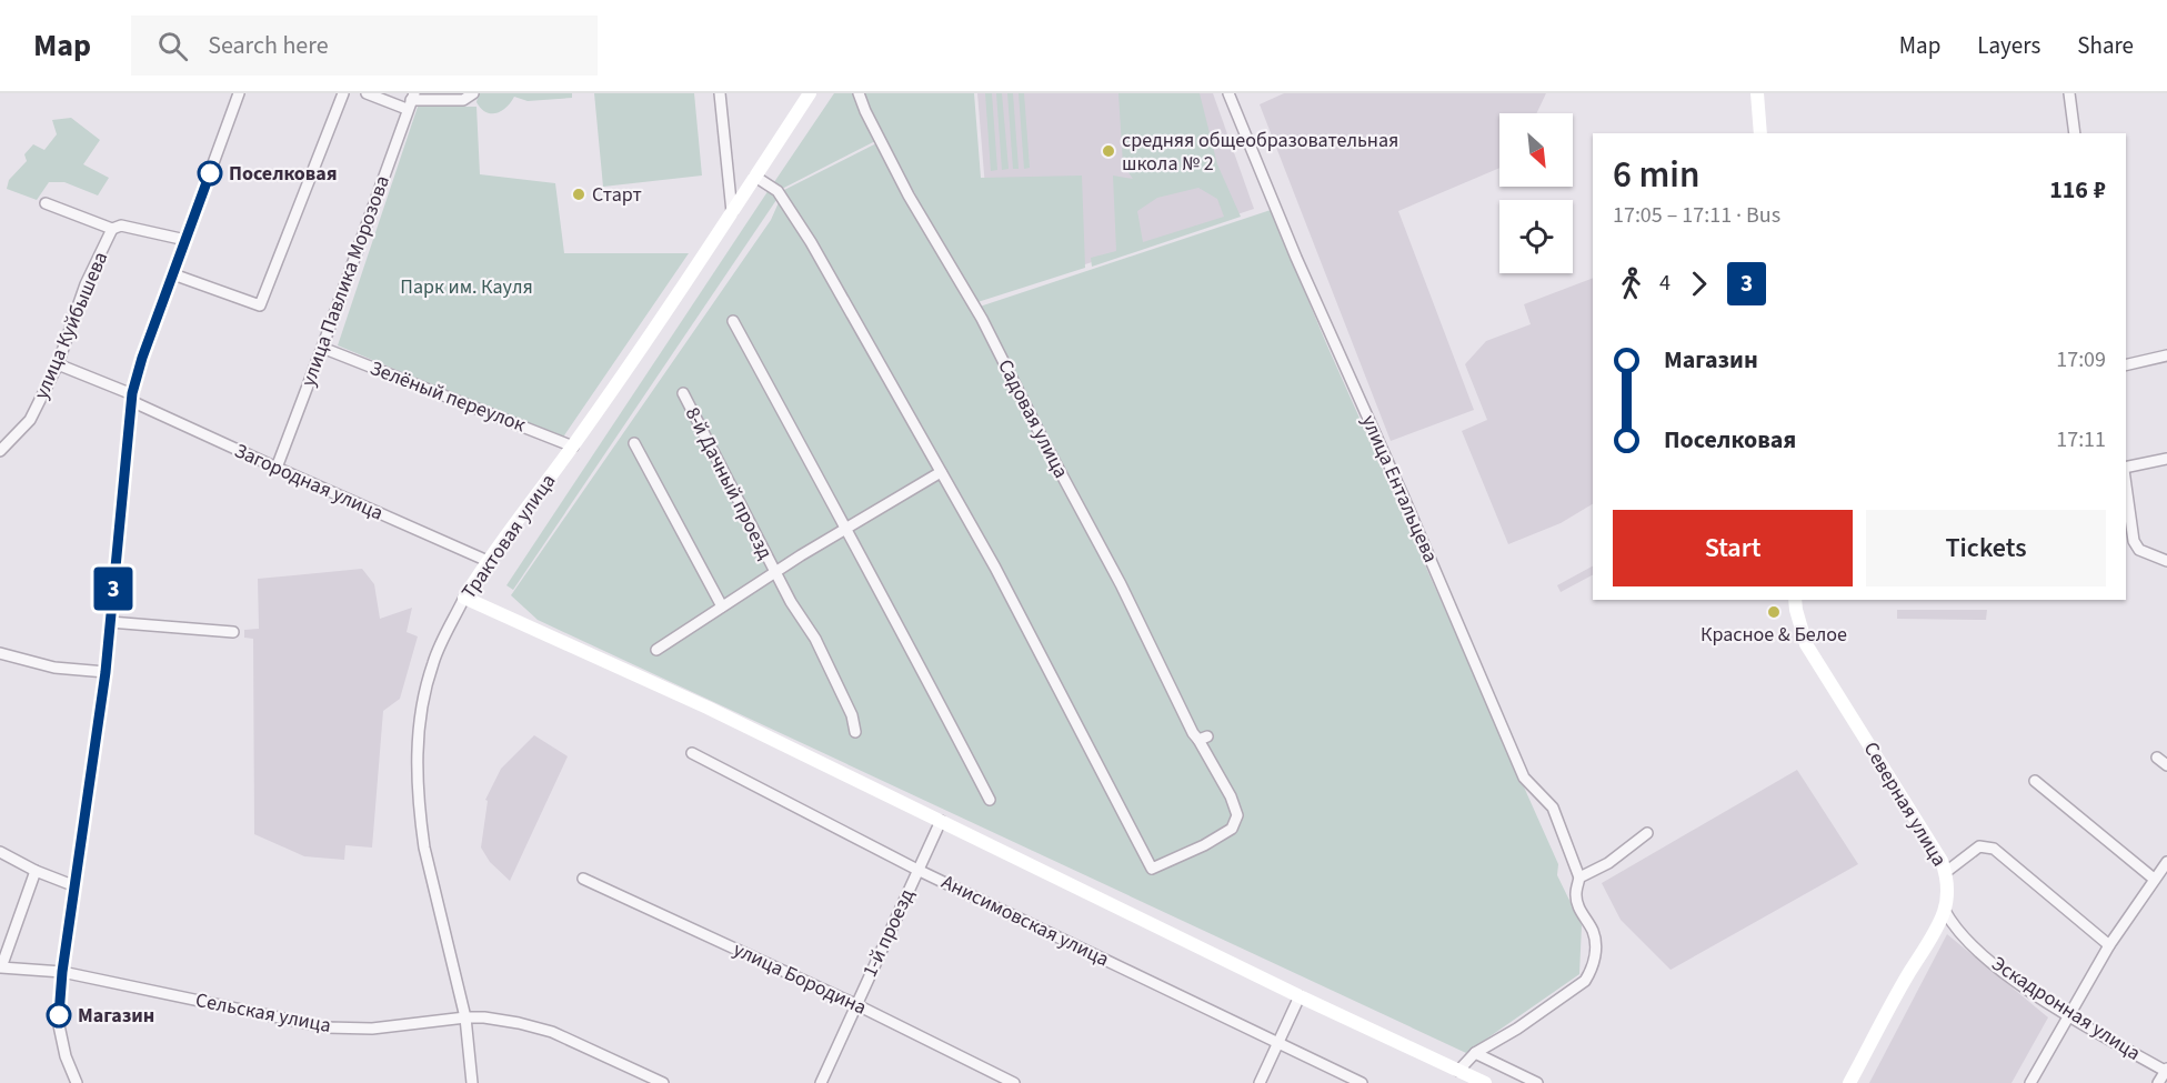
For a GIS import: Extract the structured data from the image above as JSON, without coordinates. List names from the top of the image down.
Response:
{
  "streets": {
    "street": [
      "улица Павлика Морозова",
      "улица Куйбышева",
      "Зелёный переулок",
      "Садовая улица",
      "Загородная улица",
      "8-й Дачный проезд",
      "улица Ентальцева",
      "Трактовая улица",
      "Северная улица",
      "Анисимовская улица",
      "1-й проезд",
      "улица Бородина",
      "Эскадронная улица",
      "Сельская улица"
    ]
  },
  "crossings": [
    ["улица Павлика Морозова", "Зелёный переулок"],
    ["улица Павлика Морозова", "Загородная улица"],
    ["улица Куйбышева", "Загородная улица"],
    ["Зелёный переулок", "Трактовая улица"],
    ["Загородная улица", "Трактовая улица"],
    ["Трактовая улица", "Сельская улица"],
    ["Северная улица", "Эскадронная улица"],
    ["Анисимовская улица", "1-й проезд"],
    ["1-й проезд", "улица Бородина"]
  ],
  "parks": ["Парк им. Кауля"],
  "places": [
    "средняя общеобразовательная школа № 2",
    "Поселковая",
    "Старт",
    "Красное & Белое",
    "Магазин"
  ],
  "lines": ["bus line 3"],
  "north": "bottom right",
  "page": {
    "header": "Map",
    "search": "Search here",
    "nav": ["Map", "Layers", "Share"],
    "on_map": "3",
    "heading": ["6 min", "17:05 – 17:11 · Bus", "116 ₽"],
    "legs": ["4", "3"],
    "list": [
      {
        "name": "Магазин",
        "value": "17:09"
      },
      {
        "name": "Поселковая",
        "value": "17:11"
      }
    ],
    "buttons": ["Start", "Tickets"]
  }
}
